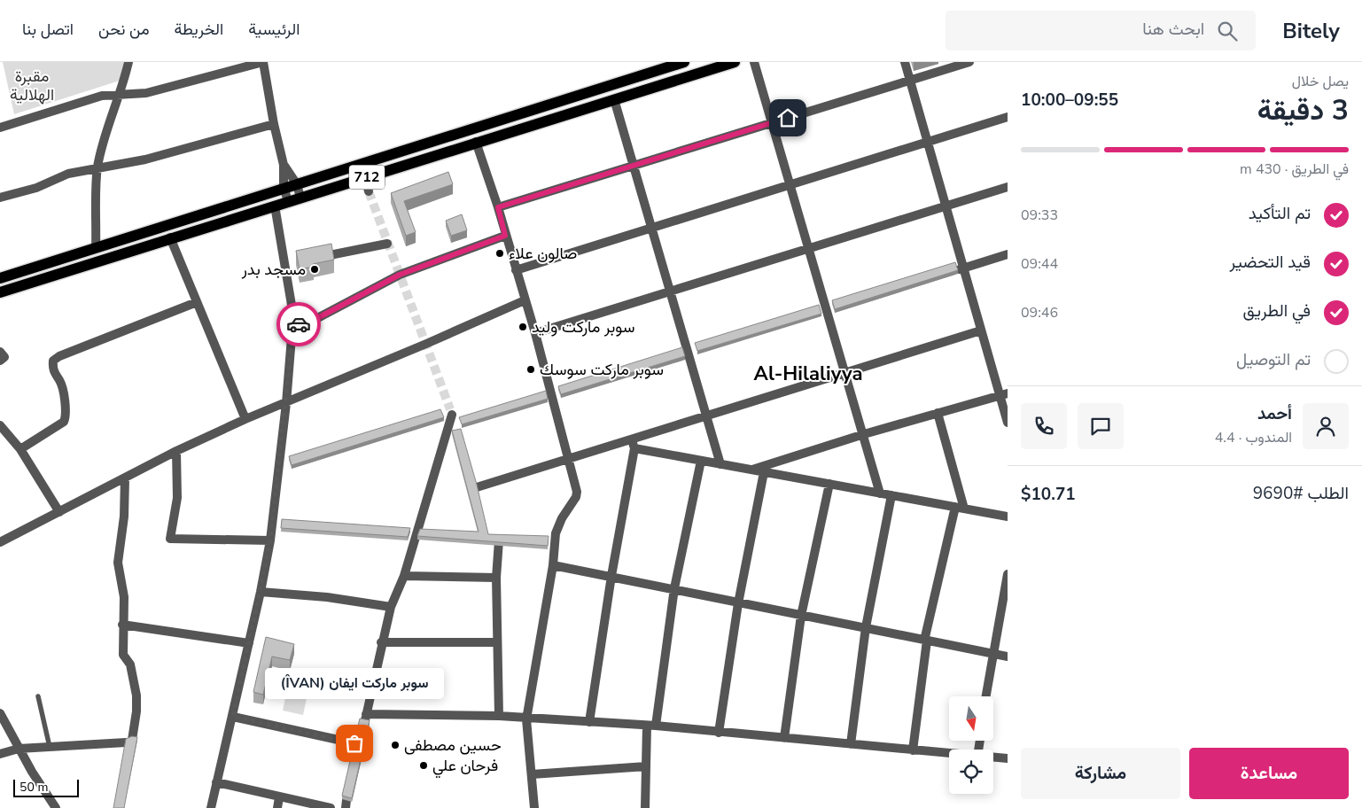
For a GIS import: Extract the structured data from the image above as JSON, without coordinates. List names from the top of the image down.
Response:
{
  "streets": {
    "main road": ["712"]
  },
  "districts": ["Al-Hilaliyya"],
  "parks": ["مقبرة الهلالية"],
  "places": [
    "صالون علاء",
    "مسجد بدر",
    "سوبر ماركت وليد",
    "سوبر ماركت سوسك",
    "سوبر ماركت ايفان (ÎVAN)",
    "حسين مصطفى",
    "فرحان علي"
  ],
  "scale_bar": "50 m",
  "north": "bottom",
  "page": {
    "header": "Bitely",
    "search": "ابحث هنا",
    "nav": [
      "الرئيسية",
      "الخريطة",
      "من نحن",
      "اتصل بنا"
    ],
    "heading": ["3 دقيقة", "يصل خلال", "09:55–10:00"],
    "panel": [
      "أحمد",
      "المندوب · 4.4",
      "الطلب #9690",
      "$10.71"
    ],
    "bar": "في الطريق · 430 m",
    "list": [
      ["تم التأكيد", "09:33"],
      ["قيد التحضير", "09:44"],
      ["في الطريق", "09:46"],
      "تم التوصيل"
    ],
    "bubble": "سوبر ماركت ايفان (ÎVAN)",
    "buttons": ["مساعدة", "مشاركة"],
    "scale": "50 m"
  }
}
